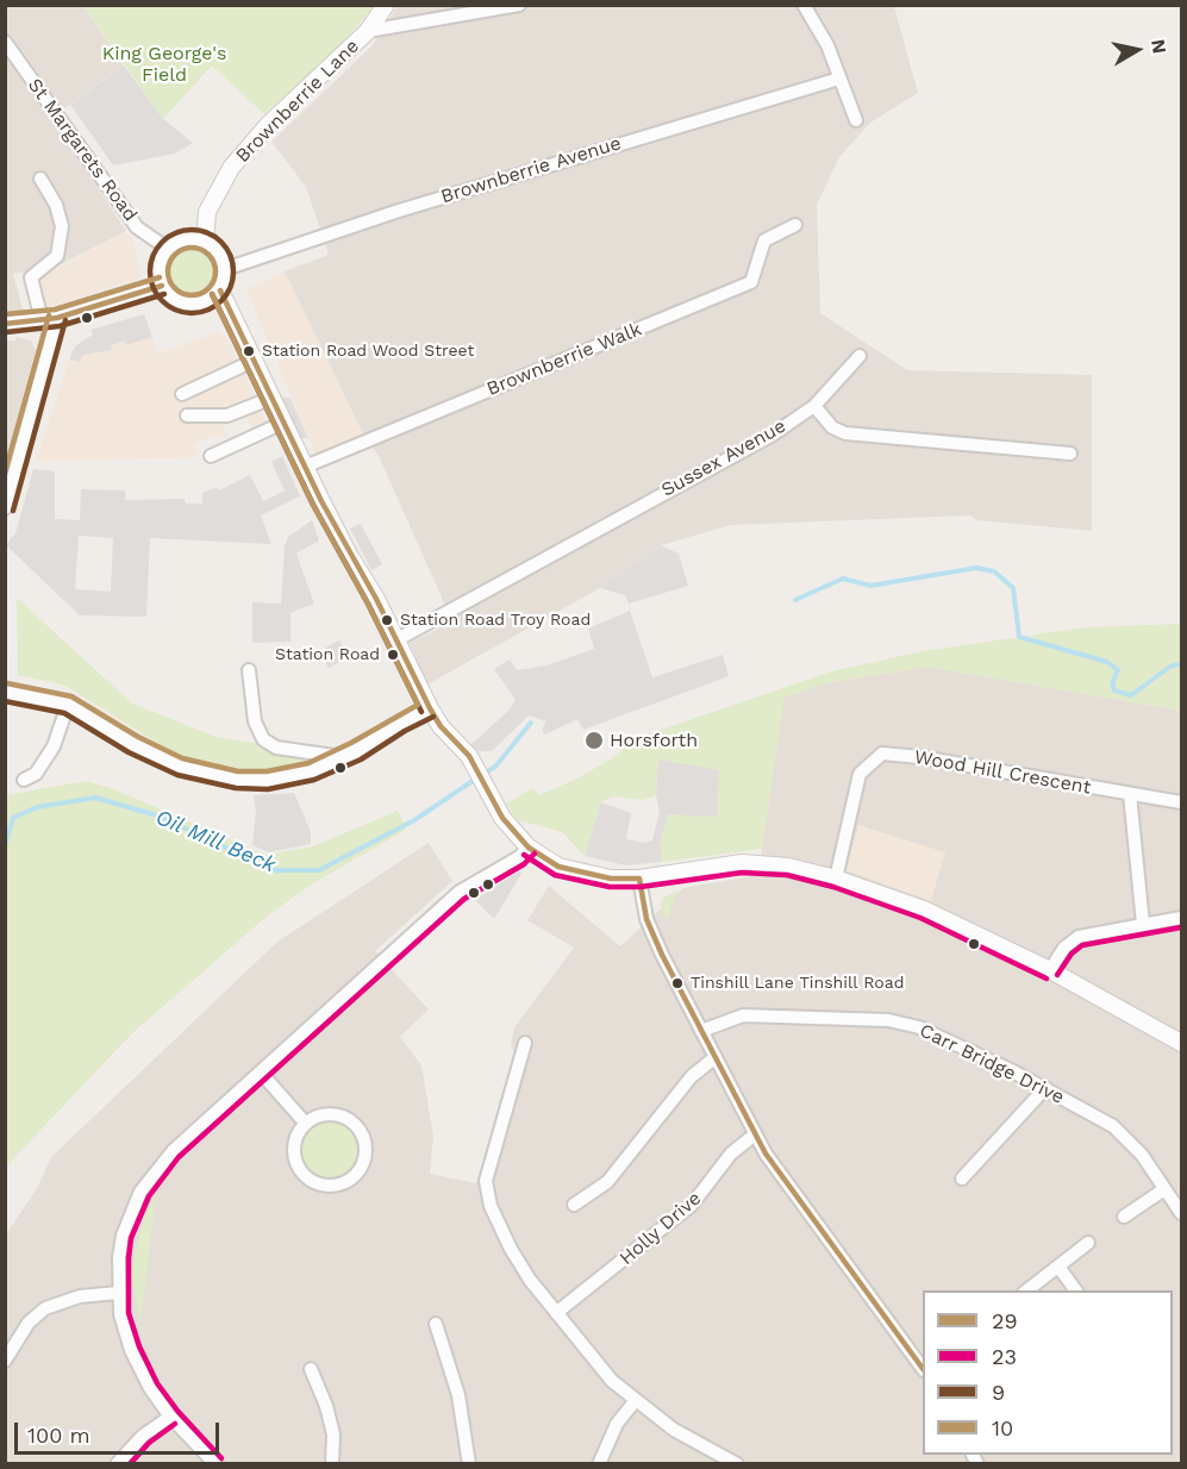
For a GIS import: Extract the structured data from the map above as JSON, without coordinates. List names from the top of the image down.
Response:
{
  "streets": {
    "street": [
      "Brownberrie Lane",
      "St Margarets Road",
      "Brownberrie Avenue",
      "Brownberrie Walk",
      "Sussex Avenue",
      "Wood Hill Crescent",
      "Carr Bridge Drive",
      "Holly Drive"
    ]
  },
  "crossings": [
    ["Brownberrie Lane", "St Margarets Road"],
    ["Brownberrie Lane", "Brownberrie Avenue"],
    ["St Margarets Road", "Brownberrie Avenue"]
  ],
  "water": ["Oil Mill Beck"],
  "parks": ["King George's Field"],
  "places": [
    "Station Road Wood Street",
    "Station Road Troy Road",
    "Station Road",
    "Horsforth",
    "Tinshill Lane Tinshill Road"
  ],
  "lines": [
    "transit line 9",
    "transit line 10",
    "transit line 29",
    "transit line 23"
  ],
  "legend": [
    "29",
    "23",
    "9",
    "10"
  ],
  "scale_bar": "100 m",
  "north": "right"
}
